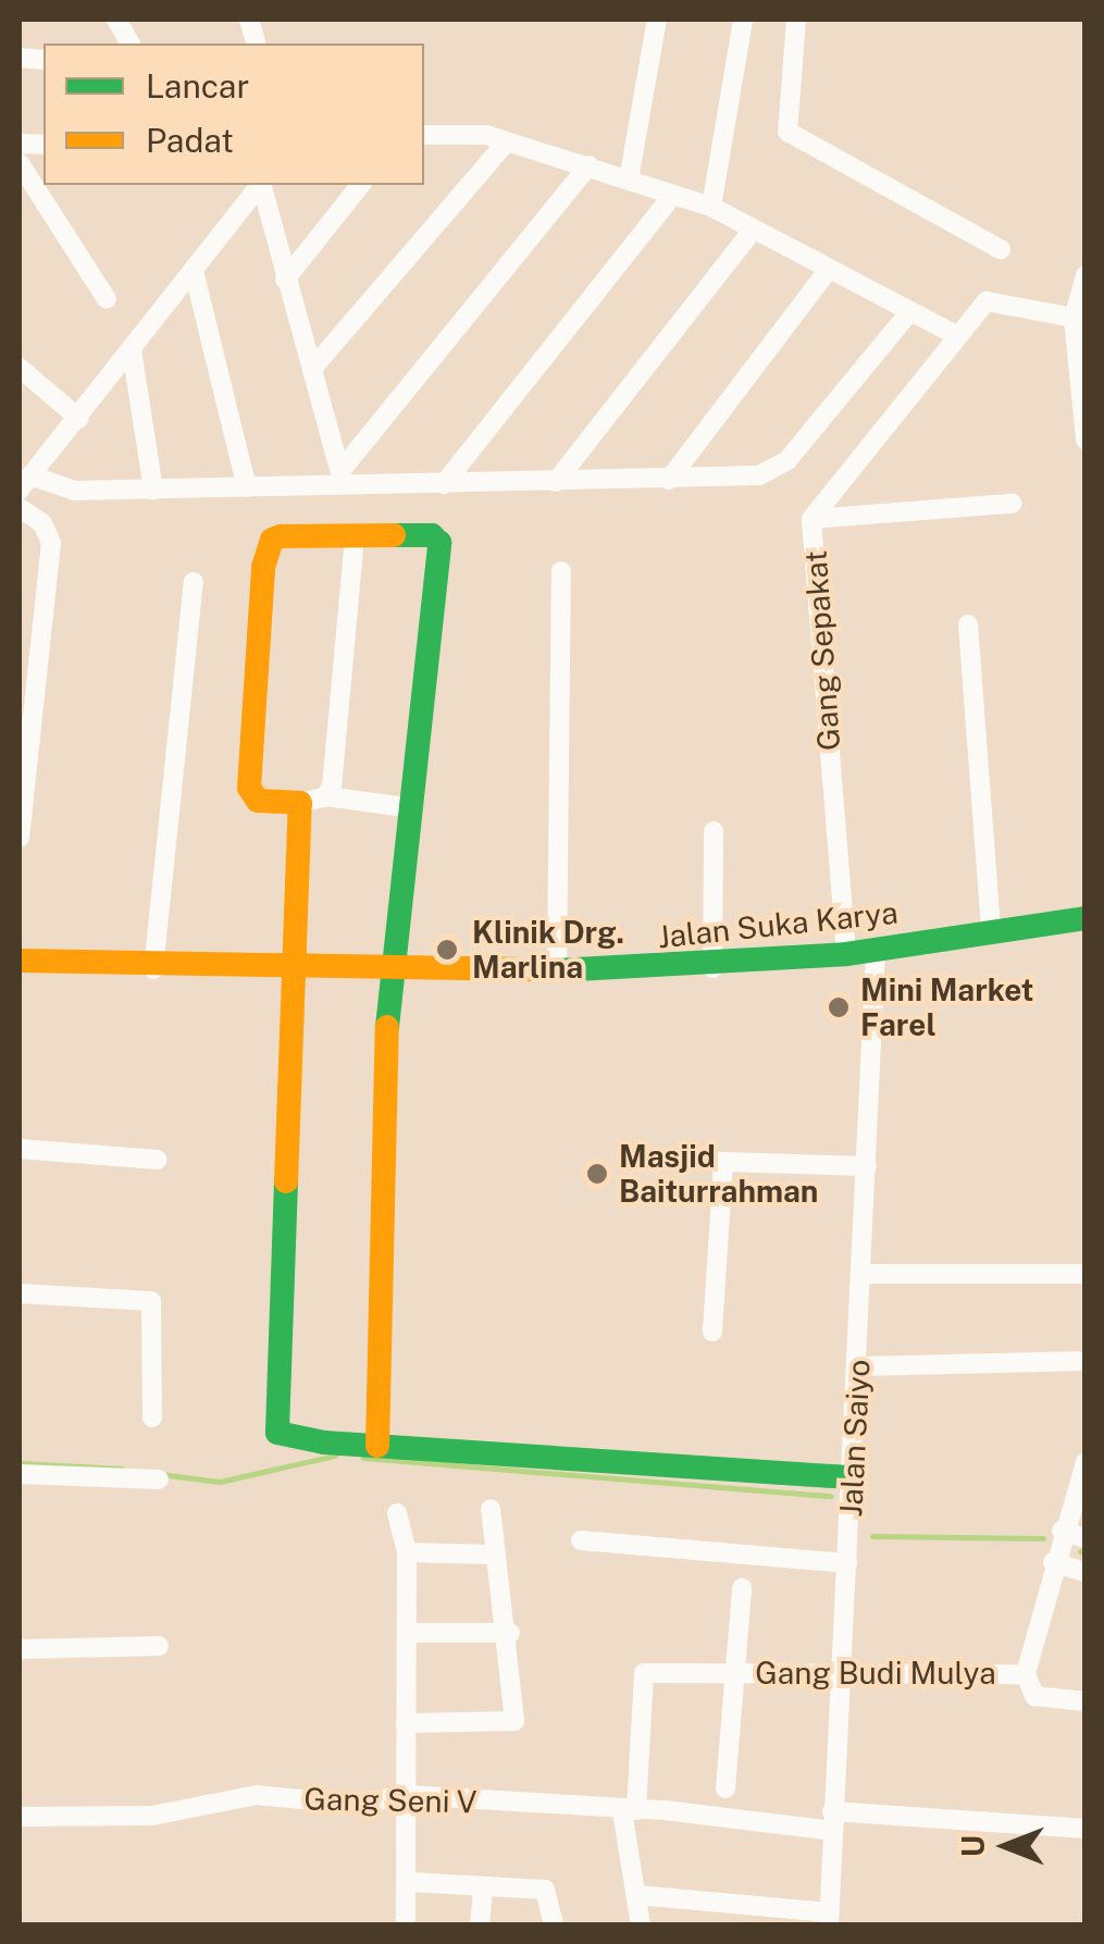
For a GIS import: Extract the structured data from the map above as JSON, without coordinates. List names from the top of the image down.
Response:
{
  "streets": {
    "street": [
      "Gang Sepakat",
      "Jalan Suka Karya",
      "Jalan Saiyo",
      "Gang Budi Mulya",
      "Gang Seni V"
    ]
  },
  "crossings": [
    ["Gang Sepakat", "Jalan Suka Karya"],
    ["Jalan Suka Karya", "Jalan Saiyo"],
    ["Jalan Saiyo", "Gang Budi Mulya"],
    ["Jalan Saiyo", "Gang Seni V"],
    ["Gang Budi Mulya", "Gang Seni V"]
  ],
  "places": ["Klinik Drg. Marlina", "Mini Market Farel", "Masjid Baiturrahman"],
  "legend": ["Lancar", "Padat"],
  "north": "left"
}
